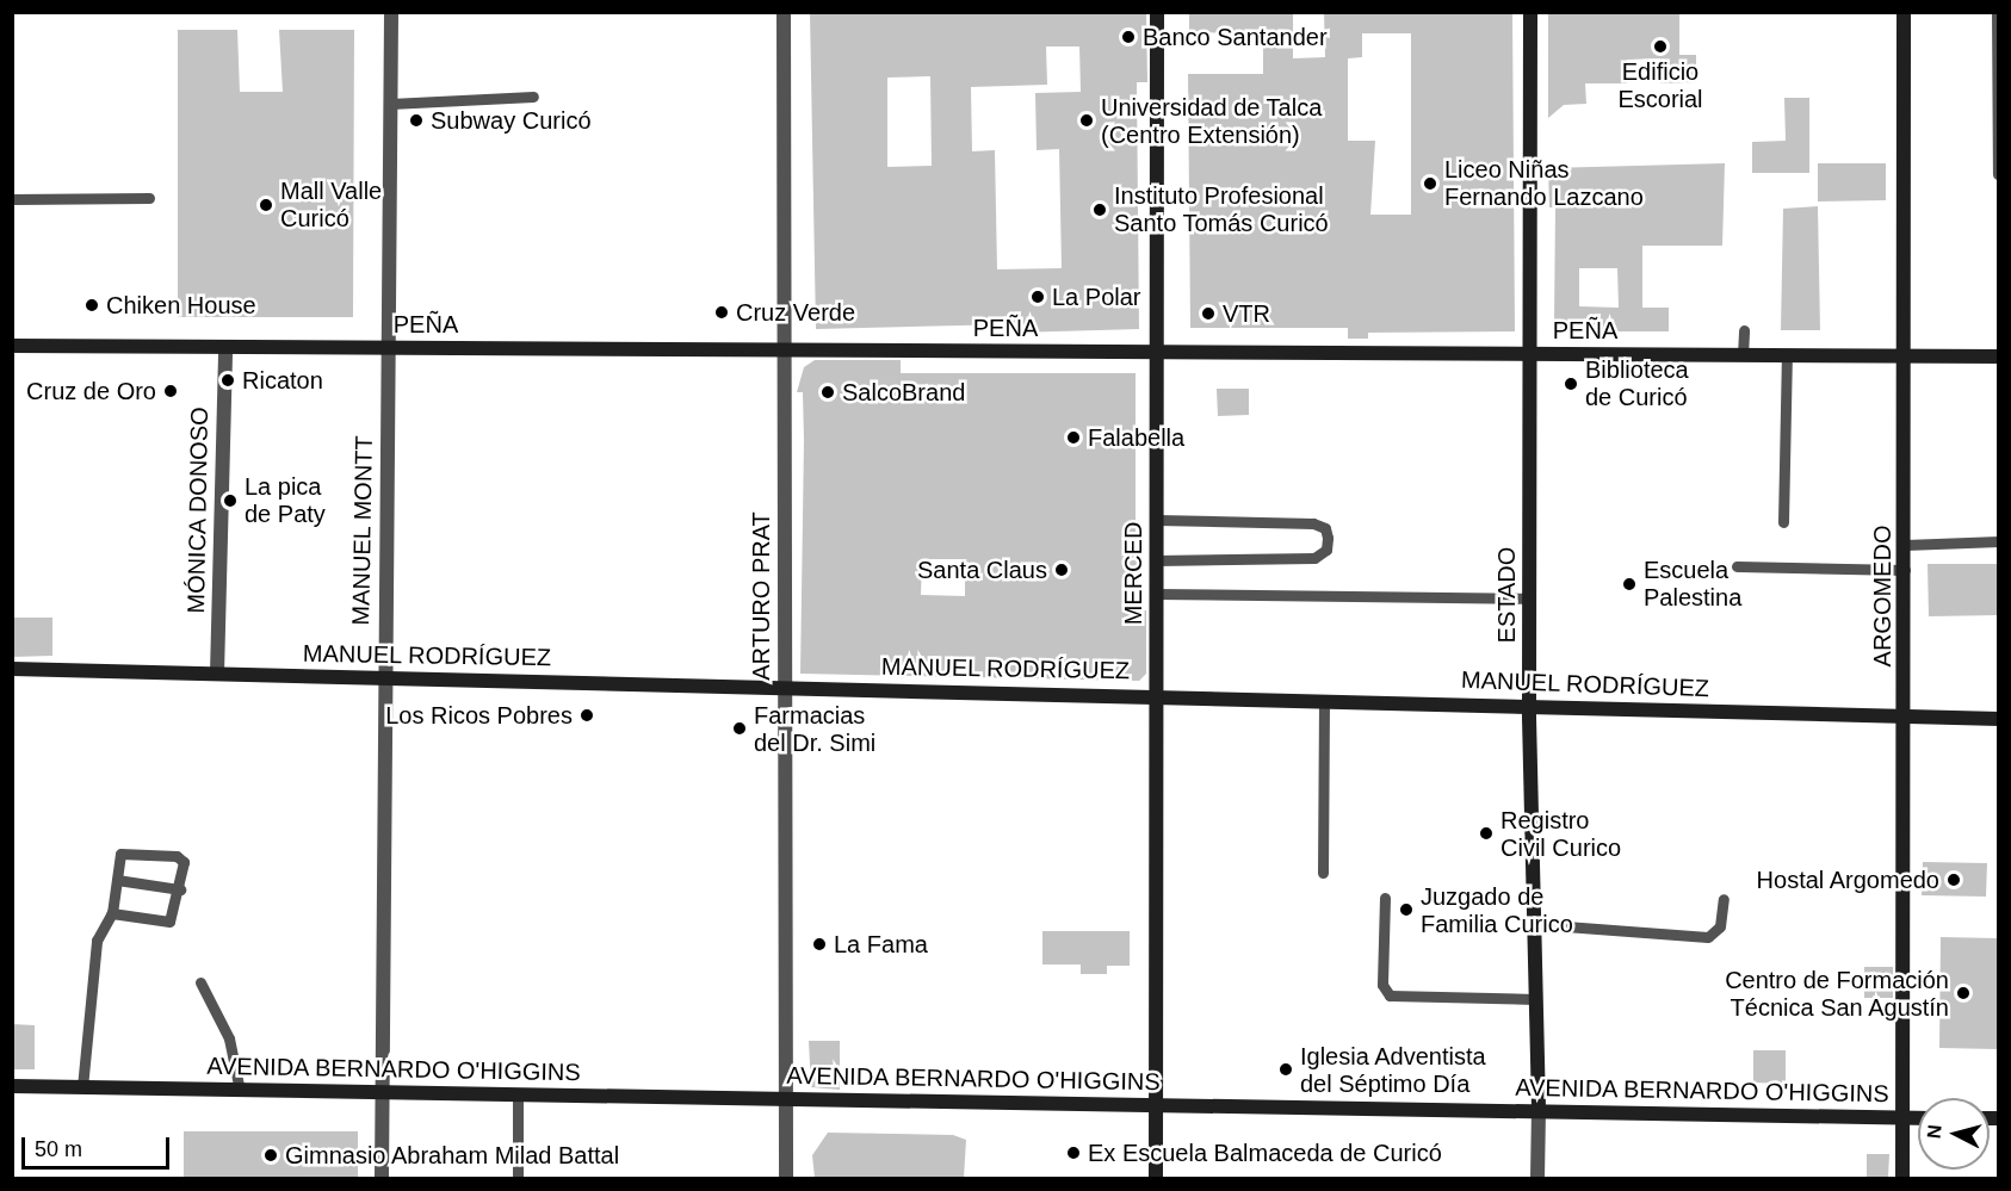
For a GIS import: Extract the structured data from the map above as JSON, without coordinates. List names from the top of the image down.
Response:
{
  "streets": {
    "street": [
      "PEÑA",
      "MÓNICA DONOSO",
      "MANUEL MONTT",
      "MERCED",
      "ESTADO",
      "ARTURO PRAT",
      "ARGOMEDO",
      "MANUEL RODRÍGUEZ",
      "AVENIDA BERNARDO O'HIGGINS"
    ]
  },
  "crossings": [
    ["PEÑA", "MÓNICA DONOSO"],
    ["PEÑA", "MANUEL MONTT"],
    ["PEÑA", "MERCED"],
    ["PEÑA", "ESTADO"],
    ["PEÑA", "ARTURO PRAT"],
    ["PEÑA", "ARGOMEDO"],
    ["MÓNICA DONOSO", "MANUEL RODRÍGUEZ"],
    ["MANUEL MONTT", "MANUEL RODRÍGUEZ"],
    ["MANUEL MONTT", "AVENIDA BERNARDO O'HIGGINS"],
    ["MERCED", "MANUEL RODRÍGUEZ"],
    ["MERCED", "AVENIDA BERNARDO O'HIGGINS"],
    ["ESTADO", "MANUEL RODRÍGUEZ"],
    ["ESTADO", "AVENIDA BERNARDO O'HIGGINS"],
    ["ARTURO PRAT", "MANUEL RODRÍGUEZ"],
    ["ARTURO PRAT", "AVENIDA BERNARDO O'HIGGINS"],
    ["ARGOMEDO", "MANUEL RODRÍGUEZ"],
    ["ARGOMEDO", "AVENIDA BERNARDO O'HIGGINS"]
  ],
  "places": [
    "Banco Santander",
    "Edificio Escorial",
    "Subway Curicó",
    "Universidad de Talca (Centro Extensión)",
    "Liceo Niñas Fernando Lazcano",
    "Mall Valle Curicó",
    "Instituto Profesional Santo Tomás Curicó",
    "La Polar",
    "Chiken House",
    "Cruz Verde",
    "VTR",
    "Ricaton",
    "Biblioteca de Curicó",
    "Cruz de Oro",
    "SalcoBrand",
    "Falabella",
    "La pica de Paty",
    "Santa Claus",
    "Escuela Palestina",
    "Los Ricos Pobres",
    "Farmacias del Dr. Simi",
    "Registro Civil Curico",
    "Hostal Argomedo",
    "Juzgado de Familia Curico",
    "La Fama",
    "Centro de Formación Técnica San Agustín",
    "Iglesia Adventista del Séptimo Día",
    "Ex Escuela Balmaceda de Curicó",
    "Gimnasio Abraham Milad Battal"
  ],
  "scale_bar": "50 m",
  "north": "left"
}
